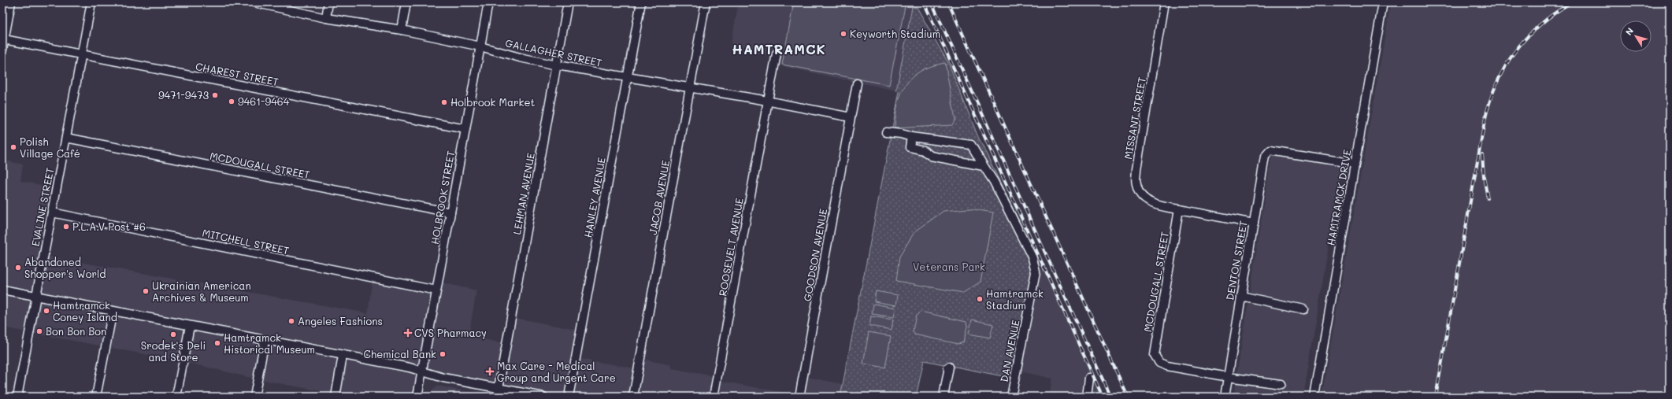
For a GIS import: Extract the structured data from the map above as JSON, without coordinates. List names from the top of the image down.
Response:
{
  "streets": {
    "street": [
      "GALLAGHER STREET",
      "CHAREST STREET",
      "MISSANT STREET",
      "MCDOUGALL STREET",
      "LEHMAN AVENUE",
      "HOLBROOK STREET",
      "HANLEY AVENUE",
      "JACOB AVENUE",
      "HAMTRAMCK DRIVE",
      "EVALINE STREET",
      "MITCHELL STREET",
      "ROOSEVELT AVENUE",
      "GOODSON AVENUE",
      "DENTON STREET",
      "DAN AVENUE"
    ]
  },
  "crossings": [
    ["GALLAGHER STREET", "LEHMAN AVENUE"],
    ["GALLAGHER STREET", "HOLBROOK STREET"],
    ["GALLAGHER STREET", "HANLEY AVENUE"],
    ["GALLAGHER STREET", "JACOB AVENUE"],
    ["GALLAGHER STREET", "ROOSEVELT AVENUE"],
    ["GALLAGHER STREET", "GOODSON AVENUE"],
    ["CHAREST STREET", "HOLBROOK STREET"],
    ["CHAREST STREET", "EVALINE STREET"],
    ["MISSANT STREET", "MCDOUGALL STREET"],
    ["MCDOUGALL STREET", "HOLBROOK STREET"],
    ["MCDOUGALL STREET", "EVALINE STREET"],
    ["MCDOUGALL STREET", "DENTON STREET"],
    ["HOLBROOK STREET", "MITCHELL STREET"],
    ["HAMTRAMCK DRIVE", "DENTON STREET"],
    ["EVALINE STREET", "MITCHELL STREET"]
  ],
  "districts": ["HAMTRAMCK"],
  "parks": ["Veterans Park"],
  "places": {
    "other": [
      "Keyworth Stadium",
      "9471-9473",
      "9461-9464",
      "Holbrook Market",
      "Polish Village Café",
      "P.L.A.V Post #6",
      "Abandoned Shopper's World",
      "Ukrainian American Archives & Museum",
      "Hamtramck Stadium",
      "Hamtramck Coney Island",
      "Angeles Fashions",
      "Bon Bon Bon",
      "Srodek's Deli and Store",
      "Hamtramck Historical Museum",
      "Chemical Bank"
    ],
    "health": ["CVS Pharmacy", "Max Care - Medical Group and Urgent Care"]
  },
  "north": "top left"
}
